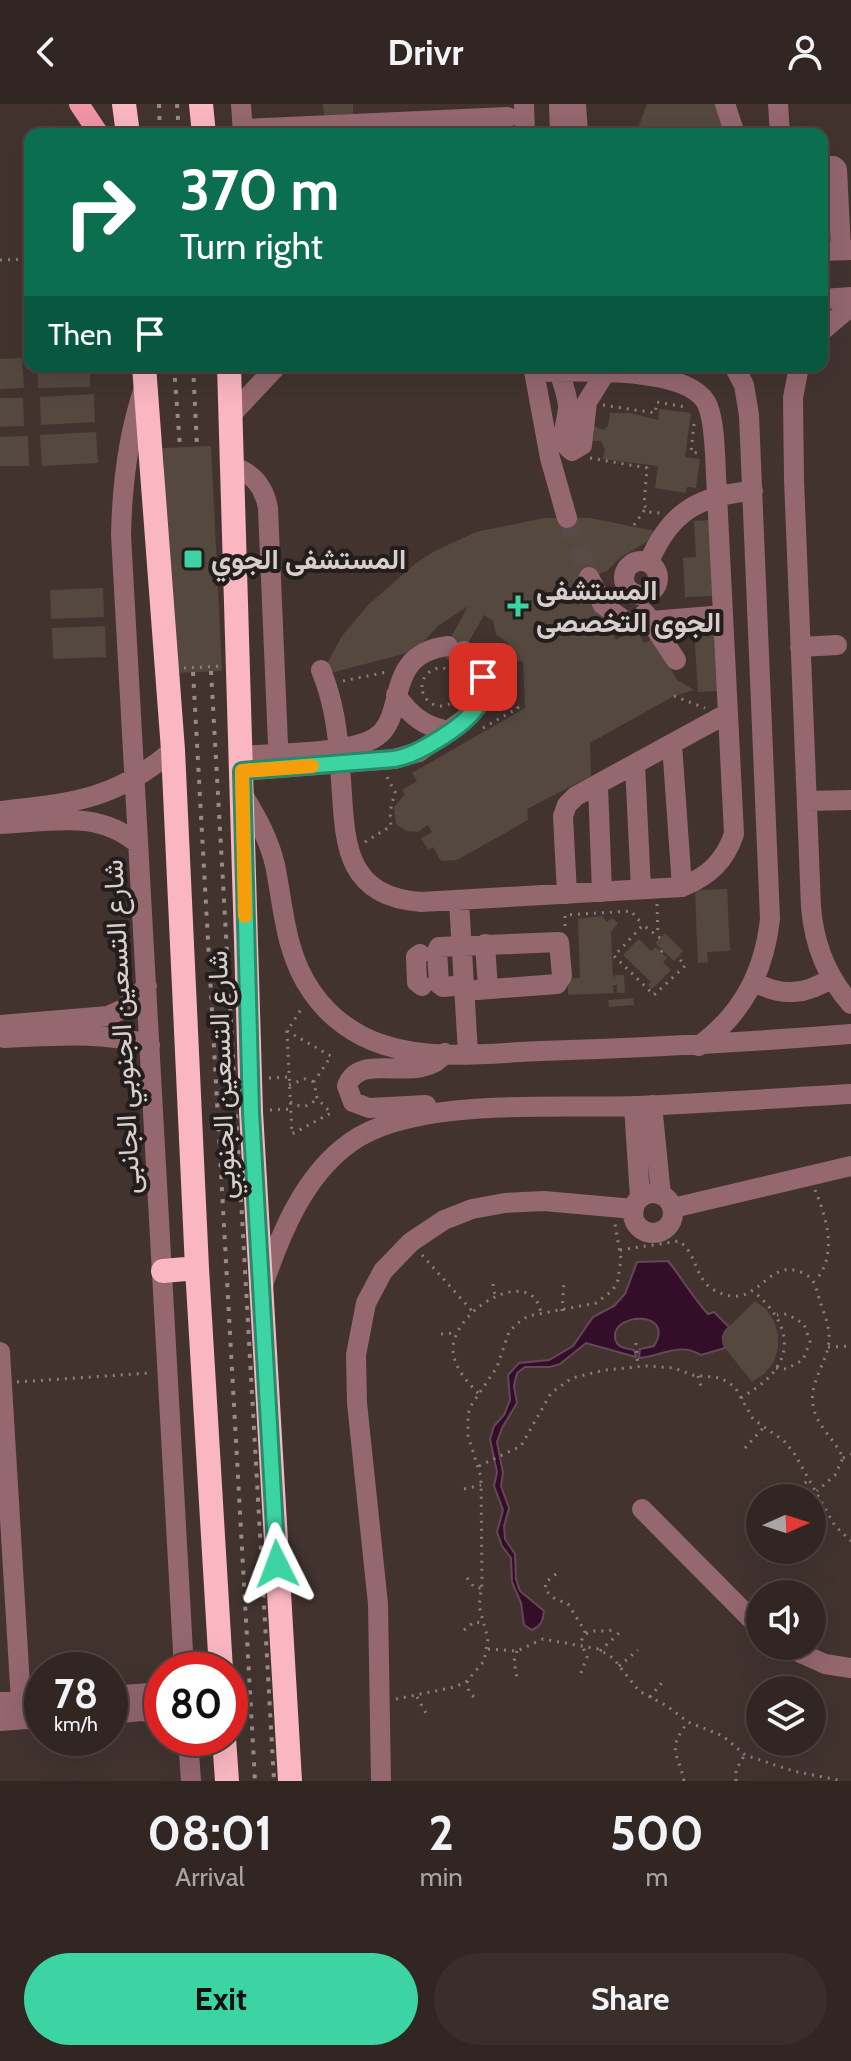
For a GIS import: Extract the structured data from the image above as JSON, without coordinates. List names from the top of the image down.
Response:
{
  "streets": {
    "highway": ["شارع التسعين الجنوبي"],
    "street": ["شارع التسعين الجنوبي الجانبى"]
  },
  "crossings": [
    ["شارع التسعين الجنوبي الجانبى", "شارع التسعين الجنوبي"]
  ],
  "places": {
    "transit": ["المستشفى الجوي"],
    "health": ["المستشفى الجوى التخصصى"]
  },
  "north": "right",
  "page": {
    "header": "Drivr",
    "turn": ["370 m", "Turn right"],
    "then": "Then",
    "speed": "78 km/h",
    "limit": "80",
    "eta": [
      "08:01",
      "Arrival",
      "2",
      "min",
      "500",
      "m"
    ],
    "buttons": ["Exit", "Share"]
  }
}
